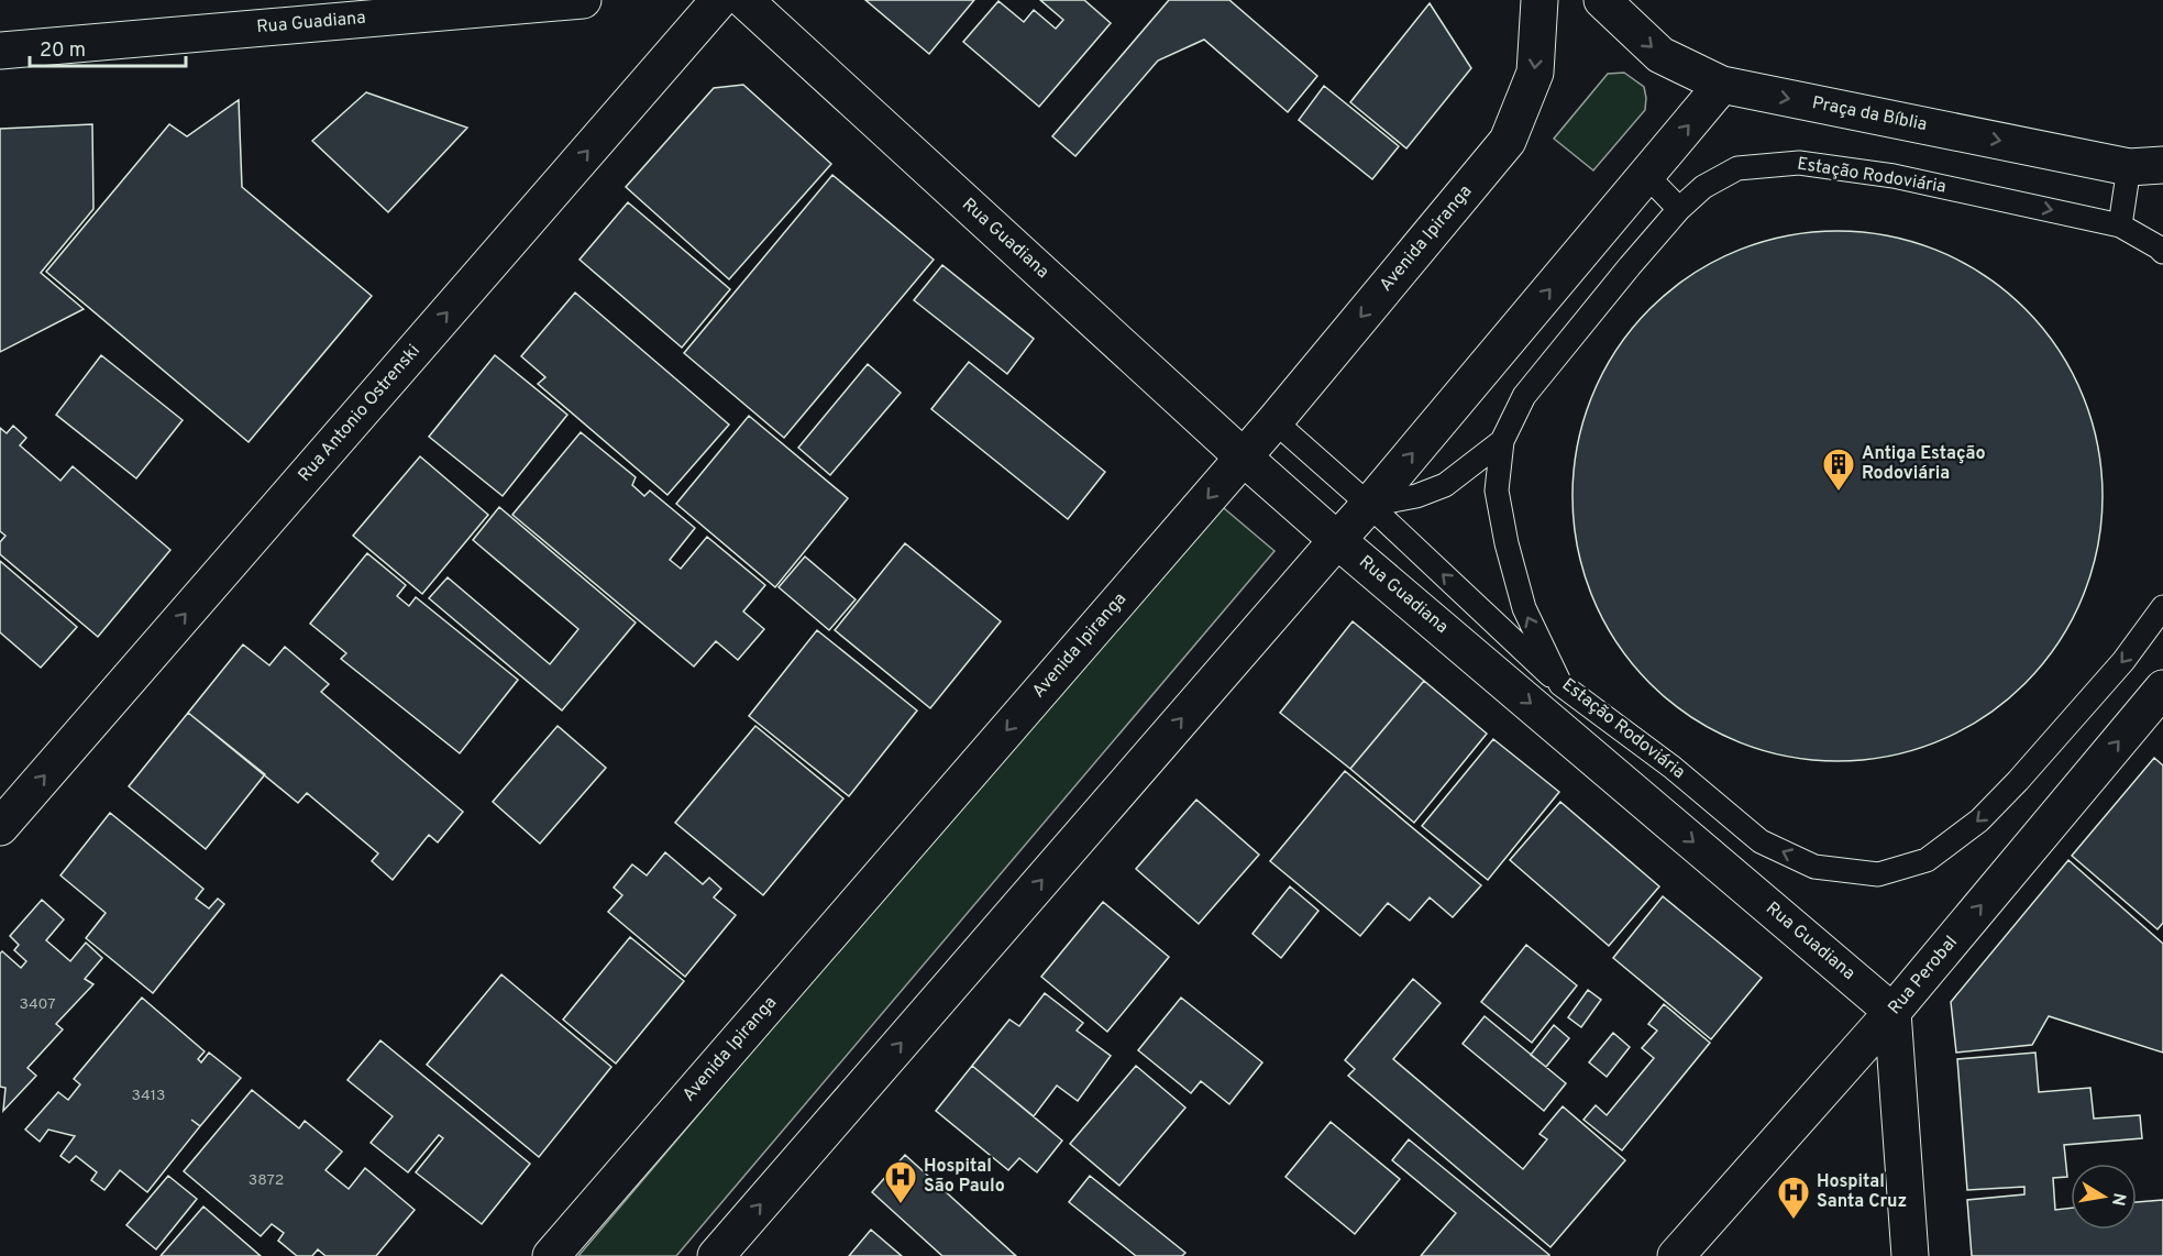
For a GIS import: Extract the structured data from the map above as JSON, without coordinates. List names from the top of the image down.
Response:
{
  "streets": {
    "street": [
      "Rua Guadiana",
      "Praça da Bíblia",
      "Avenida Ipiranga",
      "Rua Antonio Ostrenski",
      "Rua Perobal"
    ],
    "lane": ["Estação Rodoviária"]
  },
  "crossings": [
    ["Rua Guadiana", "Avenida Ipiranga"],
    ["Rua Guadiana", "Rua Perobal"]
  ],
  "one_way": ["Praça da Bíblia", "Rua Antonio Ostrenski", "Rua Perobal"],
  "places": {
    "building": ["Antiga Estação Rodoviária"],
    "hospital": ["Hospital São Paulo", "Hospital Santa Cruz"]
  },
  "house_numbers": ["3407", "3413", "3872"],
  "scale_bar": "20 m",
  "north": "right"
}
